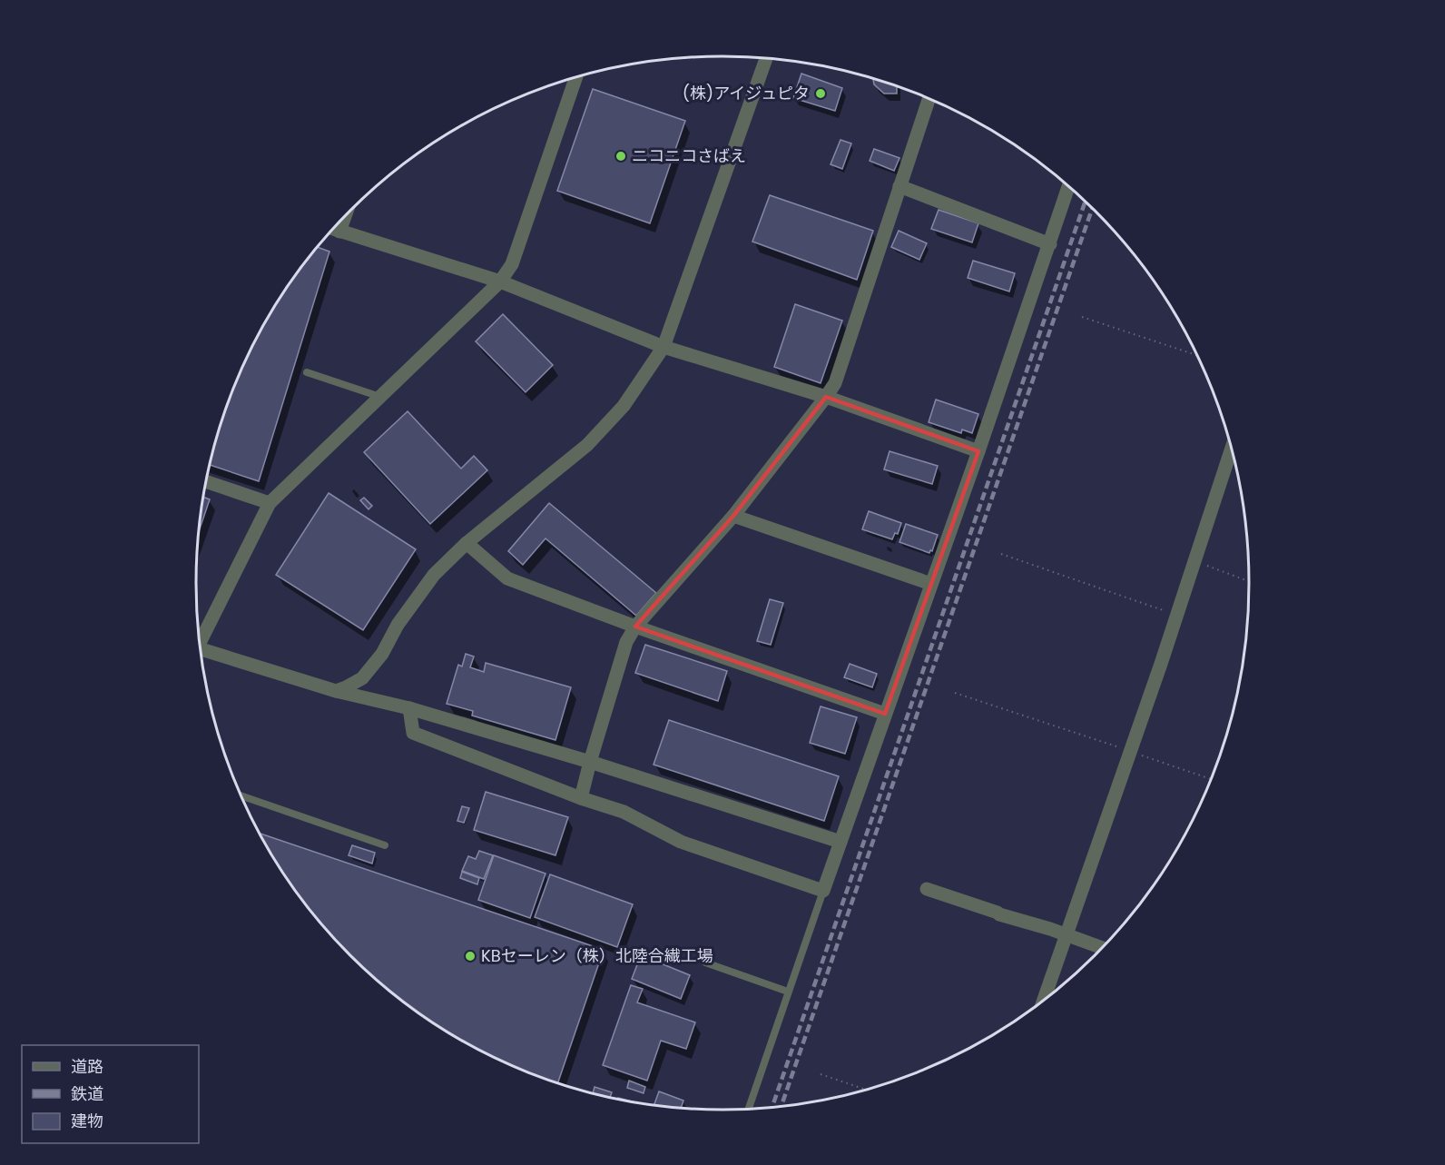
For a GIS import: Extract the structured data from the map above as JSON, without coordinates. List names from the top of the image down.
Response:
{
  "places": ["(株)アイジュピタ", "ニコニコさばえ", "KBセーレン（株）北陸合繊工場"],
  "legend": ["道路", "鉄道", "建物"]
}
